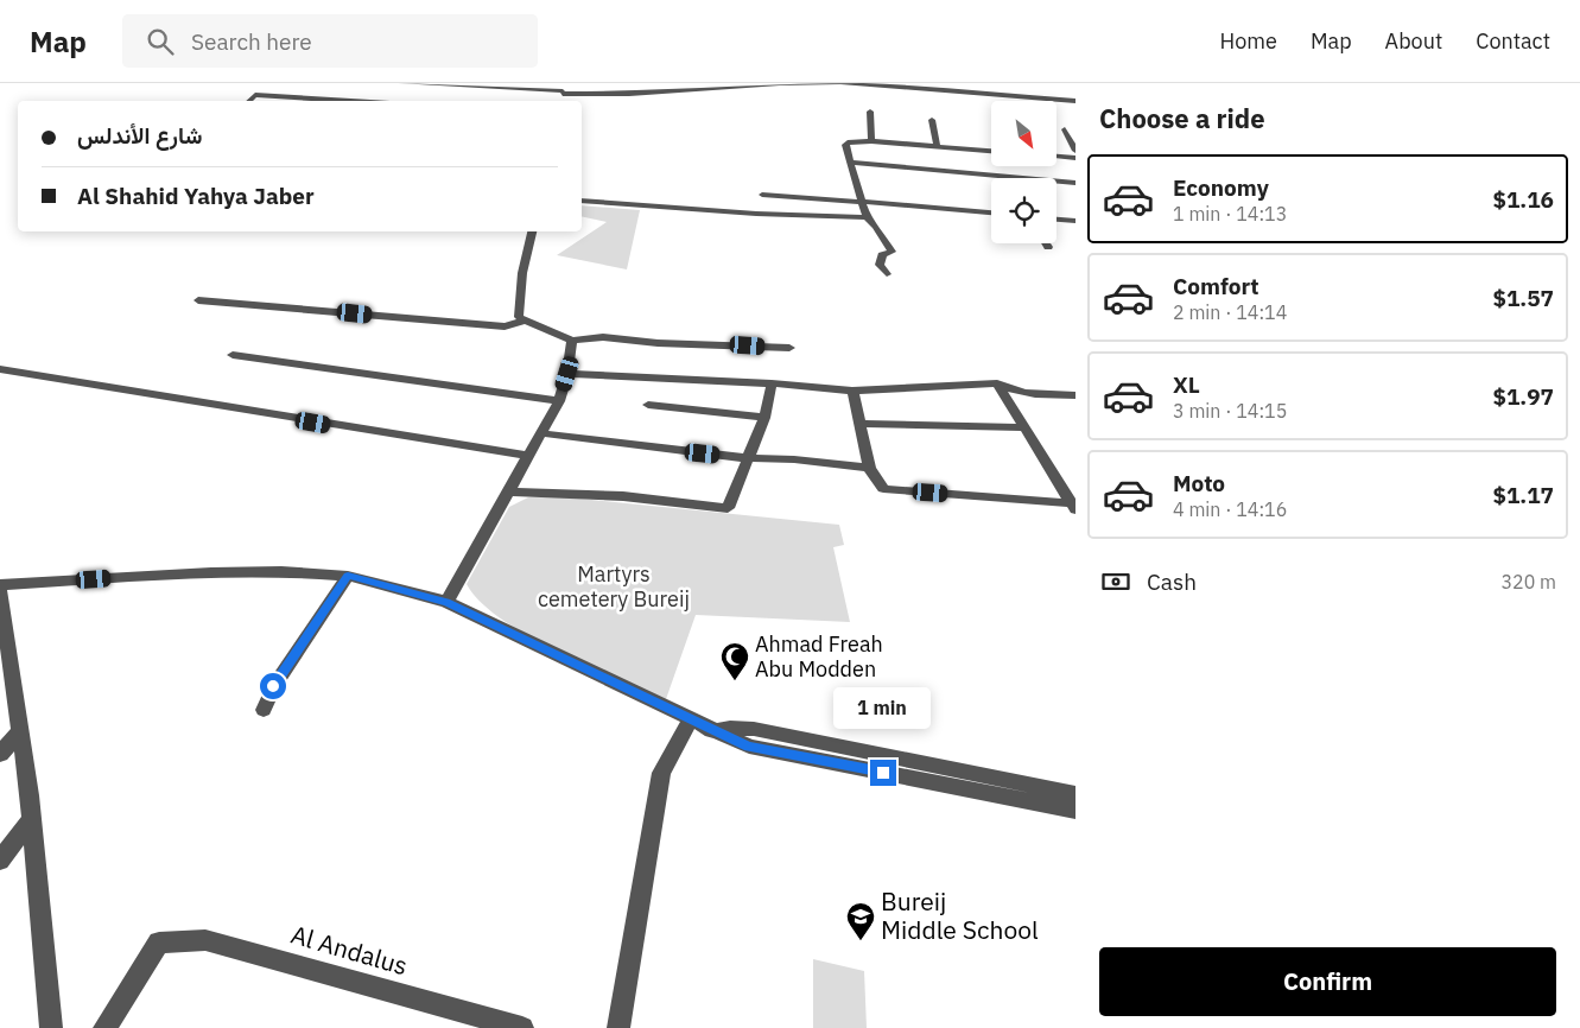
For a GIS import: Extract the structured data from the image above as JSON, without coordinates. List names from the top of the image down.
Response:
{
  "streets": {
    "street": ["Al Andalus"]
  },
  "parks": ["Martyrs cemetery Bureij"],
  "places": {
    "mosque": ["Ahmad Freah Abu Modden"],
    "school or university": ["Bureij Middle School"]
  },
  "north": "bottom right",
  "page": {
    "header": "Map",
    "search": "Search here",
    "nav": [
      "Home",
      "Map",
      "About",
      "Contact"
    ],
    "heading": "Choose a ride",
    "banner": ["شارع الأندلس", "Al Shahid Yahya Jaber"],
    "list": [
      {
        "name": "Economy",
        "note": "1 min · 14:13",
        "value": "$1.16"
      },
      {
        "name": "Comfort",
        "note": "2 min · 14:14",
        "value": "$1.57"
      },
      {
        "name": "XL",
        "note": "3 min · 14:15",
        "value": "$1.97"
      },
      {
        "name": "Moto",
        "note": "4 min · 14:16",
        "value": "$1.17"
      }
    ],
    "pay": ["Cash", "320 m"],
    "bubble": "1 min",
    "buttons": "Confirm"
  }
}
